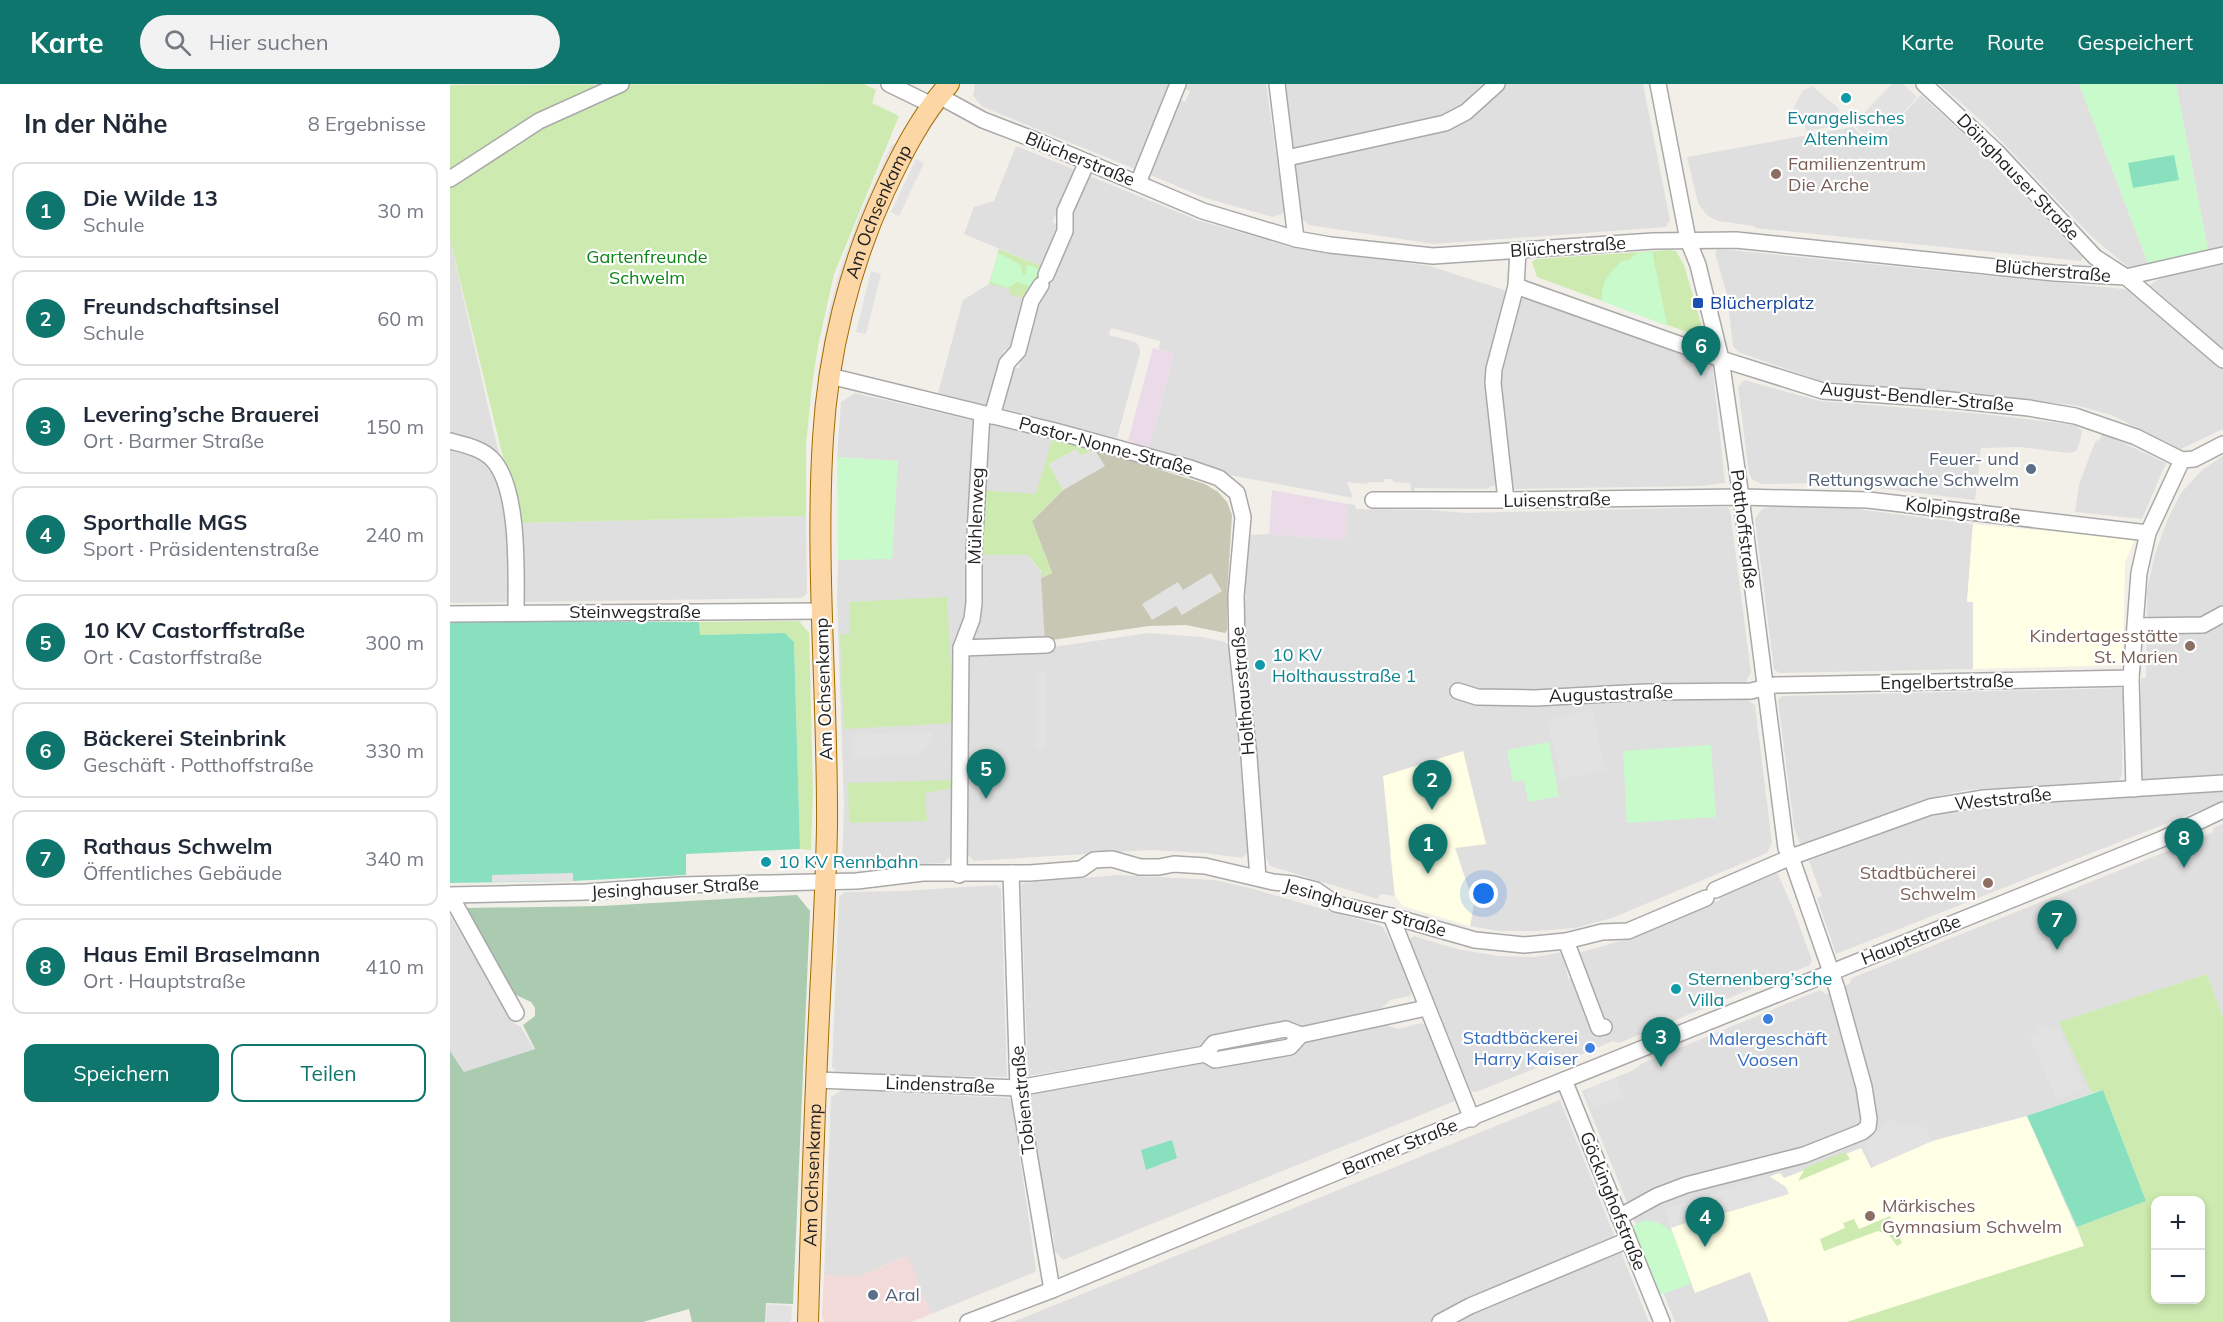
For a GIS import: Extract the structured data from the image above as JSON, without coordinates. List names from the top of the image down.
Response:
{
  "streets": {
    "main road": ["Am Ochsenkamp"],
    "street": [
      "Blücherstraße",
      "Döinghauser Straße",
      "August-Bendler-Straße",
      "Pastor-Nonne-Straße",
      "Luisenstraße",
      "Kolpingstraße",
      "Mühlenweg",
      "Potthoffstraße",
      "Steinwegstraße",
      "Engelbertstraße",
      "Holthausstraße",
      "Augustastraße",
      "Weststraße",
      "Jesinghauser Straße",
      "Hauptstraße",
      "Lindenstraße",
      "Tobienstraße",
      "Barmer Straße",
      "Göckinghofstraße"
    ]
  },
  "crossings": [
    ["Blücherstraße", "Döinghauser Straße"],
    ["Blücherstraße", "Am Ochsenkamp"],
    ["Blücherstraße", "Potthoffstraße"],
    ["Am Ochsenkamp", "Pastor-Nonne-Straße"],
    ["Am Ochsenkamp", "Steinwegstraße"],
    ["Am Ochsenkamp", "Jesinghauser Straße"],
    ["Am Ochsenkamp", "Lindenstraße"],
    ["August-Bendler-Straße", "Potthoffstraße"],
    ["Pastor-Nonne-Straße", "Mühlenweg"],
    ["Pastor-Nonne-Straße", "Holthausstraße"],
    ["Luisenstraße", "Kolpingstraße"],
    ["Luisenstraße", "Potthoffstraße"],
    ["Kolpingstraße", "Potthoffstraße"],
    ["Potthoffstraße", "Engelbertstraße"],
    ["Potthoffstraße", "Augustastraße"],
    ["Potthoffstraße", "Weststraße"],
    ["Potthoffstraße", "Jesinghauser Straße"],
    ["Potthoffstraße", "Hauptstraße"],
    ["Potthoffstraße", "Barmer Straße"],
    ["Potthoffstraße", "Göckinghofstraße"],
    ["Engelbertstraße", "Augustastraße"],
    ["Holthausstraße", "Jesinghauser Straße"],
    ["Weststraße", "Jesinghauser Straße"],
    ["Jesinghauser Straße", "Tobienstraße"],
    ["Hauptstraße", "Barmer Straße"],
    ["Lindenstraße", "Tobienstraße"],
    ["Tobienstraße", "Barmer Straße"],
    ["Barmer Straße", "Göckinghofstraße"]
  ],
  "parks": ["Gartenfreunde Schwelm"],
  "places": {
    "other": [
      "Evangelisches Altenheim",
      "Familienzentrum Die Arche",
      "Feuer- und Rettungswache Schwelm",
      "Kindertagesstätte St. Marien",
      "10 KV Holthausstraße 1",
      "10 KV Rennbahn",
      "Stadtbücherei Schwelm",
      "Sternenberg’sche Villa",
      "Malergeschäft Voosen",
      "Stadtbäckerei Harry Kaiser",
      "Märkisches Gymnasium Schwelm",
      "Aral"
    ],
    "transit": ["Blücherplatz"]
  },
  "page": {
    "header": "Karte",
    "search": "Hier suchen",
    "nav": ["Karte", "Route", "Gespeichert"],
    "heading": ["In der Nähe", "8 Ergebnisse"],
    "list": [
      {
        "mark": "1",
        "name": "Die Wilde 13",
        "note": "Schule",
        "value": "30 m"
      },
      {
        "mark": "2",
        "name": "Freundschaftsinsel",
        "note": "Schule",
        "value": "60 m"
      },
      {
        "mark": "3",
        "name": "Levering’sche Brauerei",
        "note": "Ort · Barmer Straße",
        "value": "150 m"
      },
      {
        "mark": "4",
        "name": "Sporthalle MGS",
        "note": "Sport · Präsidentenstraße",
        "value": "240 m"
      },
      {
        "mark": "5",
        "name": "10 KV Castorffstraße",
        "note": "Ort · Castorffstraße",
        "value": "300 m"
      },
      {
        "mark": "6",
        "name": "Bäckerei Steinbrink",
        "note": "Geschäft · Potthoffstraße",
        "value": "330 m"
      },
      {
        "mark": "7",
        "name": "Rathaus Schwelm",
        "note": "Öffentliches Gebäude",
        "value": "340 m"
      },
      {
        "mark": "8",
        "name": "Haus Emil Braselmann",
        "note": "Ort · Hauptstraße",
        "value": "410 m"
      }
    ],
    "pins": [
      "6",
      "5",
      "2",
      "8",
      "1",
      "7",
      "3",
      "4"
    ],
    "buttons": ["Speichern", "Teilen"],
    "map_buttons": ["+", "−"]
  }
}
